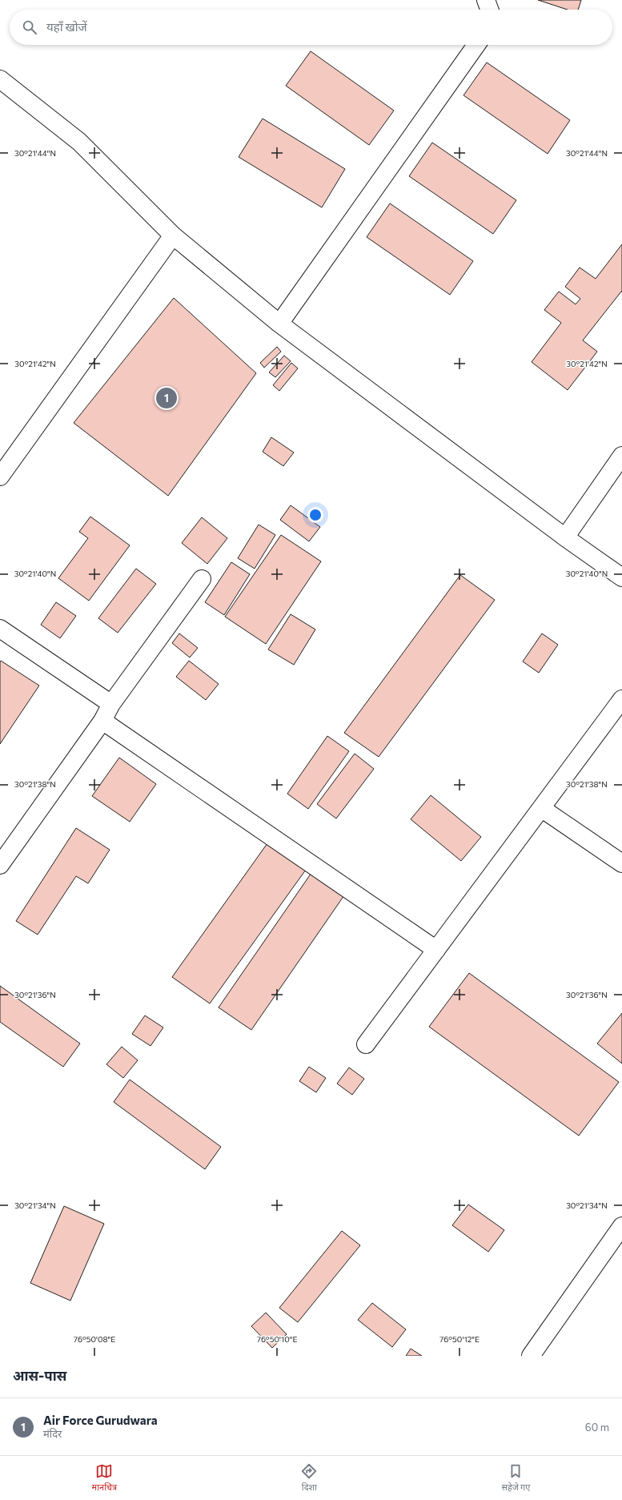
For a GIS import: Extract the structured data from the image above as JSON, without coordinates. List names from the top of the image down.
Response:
{
  "page": {
    "search": "यहाँ खोजें",
    "pins": "1",
    "heading": "आस-पास",
    "list": [
      {
        "mark": "1",
        "name": "Air Force Gurudwara",
        "note": "मंदिर",
        "value": "60 m"
      }
    ],
    "nav": ["मानचित्र", "दिशा", "सहेजे गए"]
  },
  "coordinates": [
    "30°21'44\"N",
    "30°21'42\"N",
    "30°21'40\"N",
    "30°21'38\"N",
    "30°21'36\"N",
    "30°21'34\"N",
    "76°50'08\"E",
    "76°50'10\"E",
    "76°50'12\"E"
  ]
}
